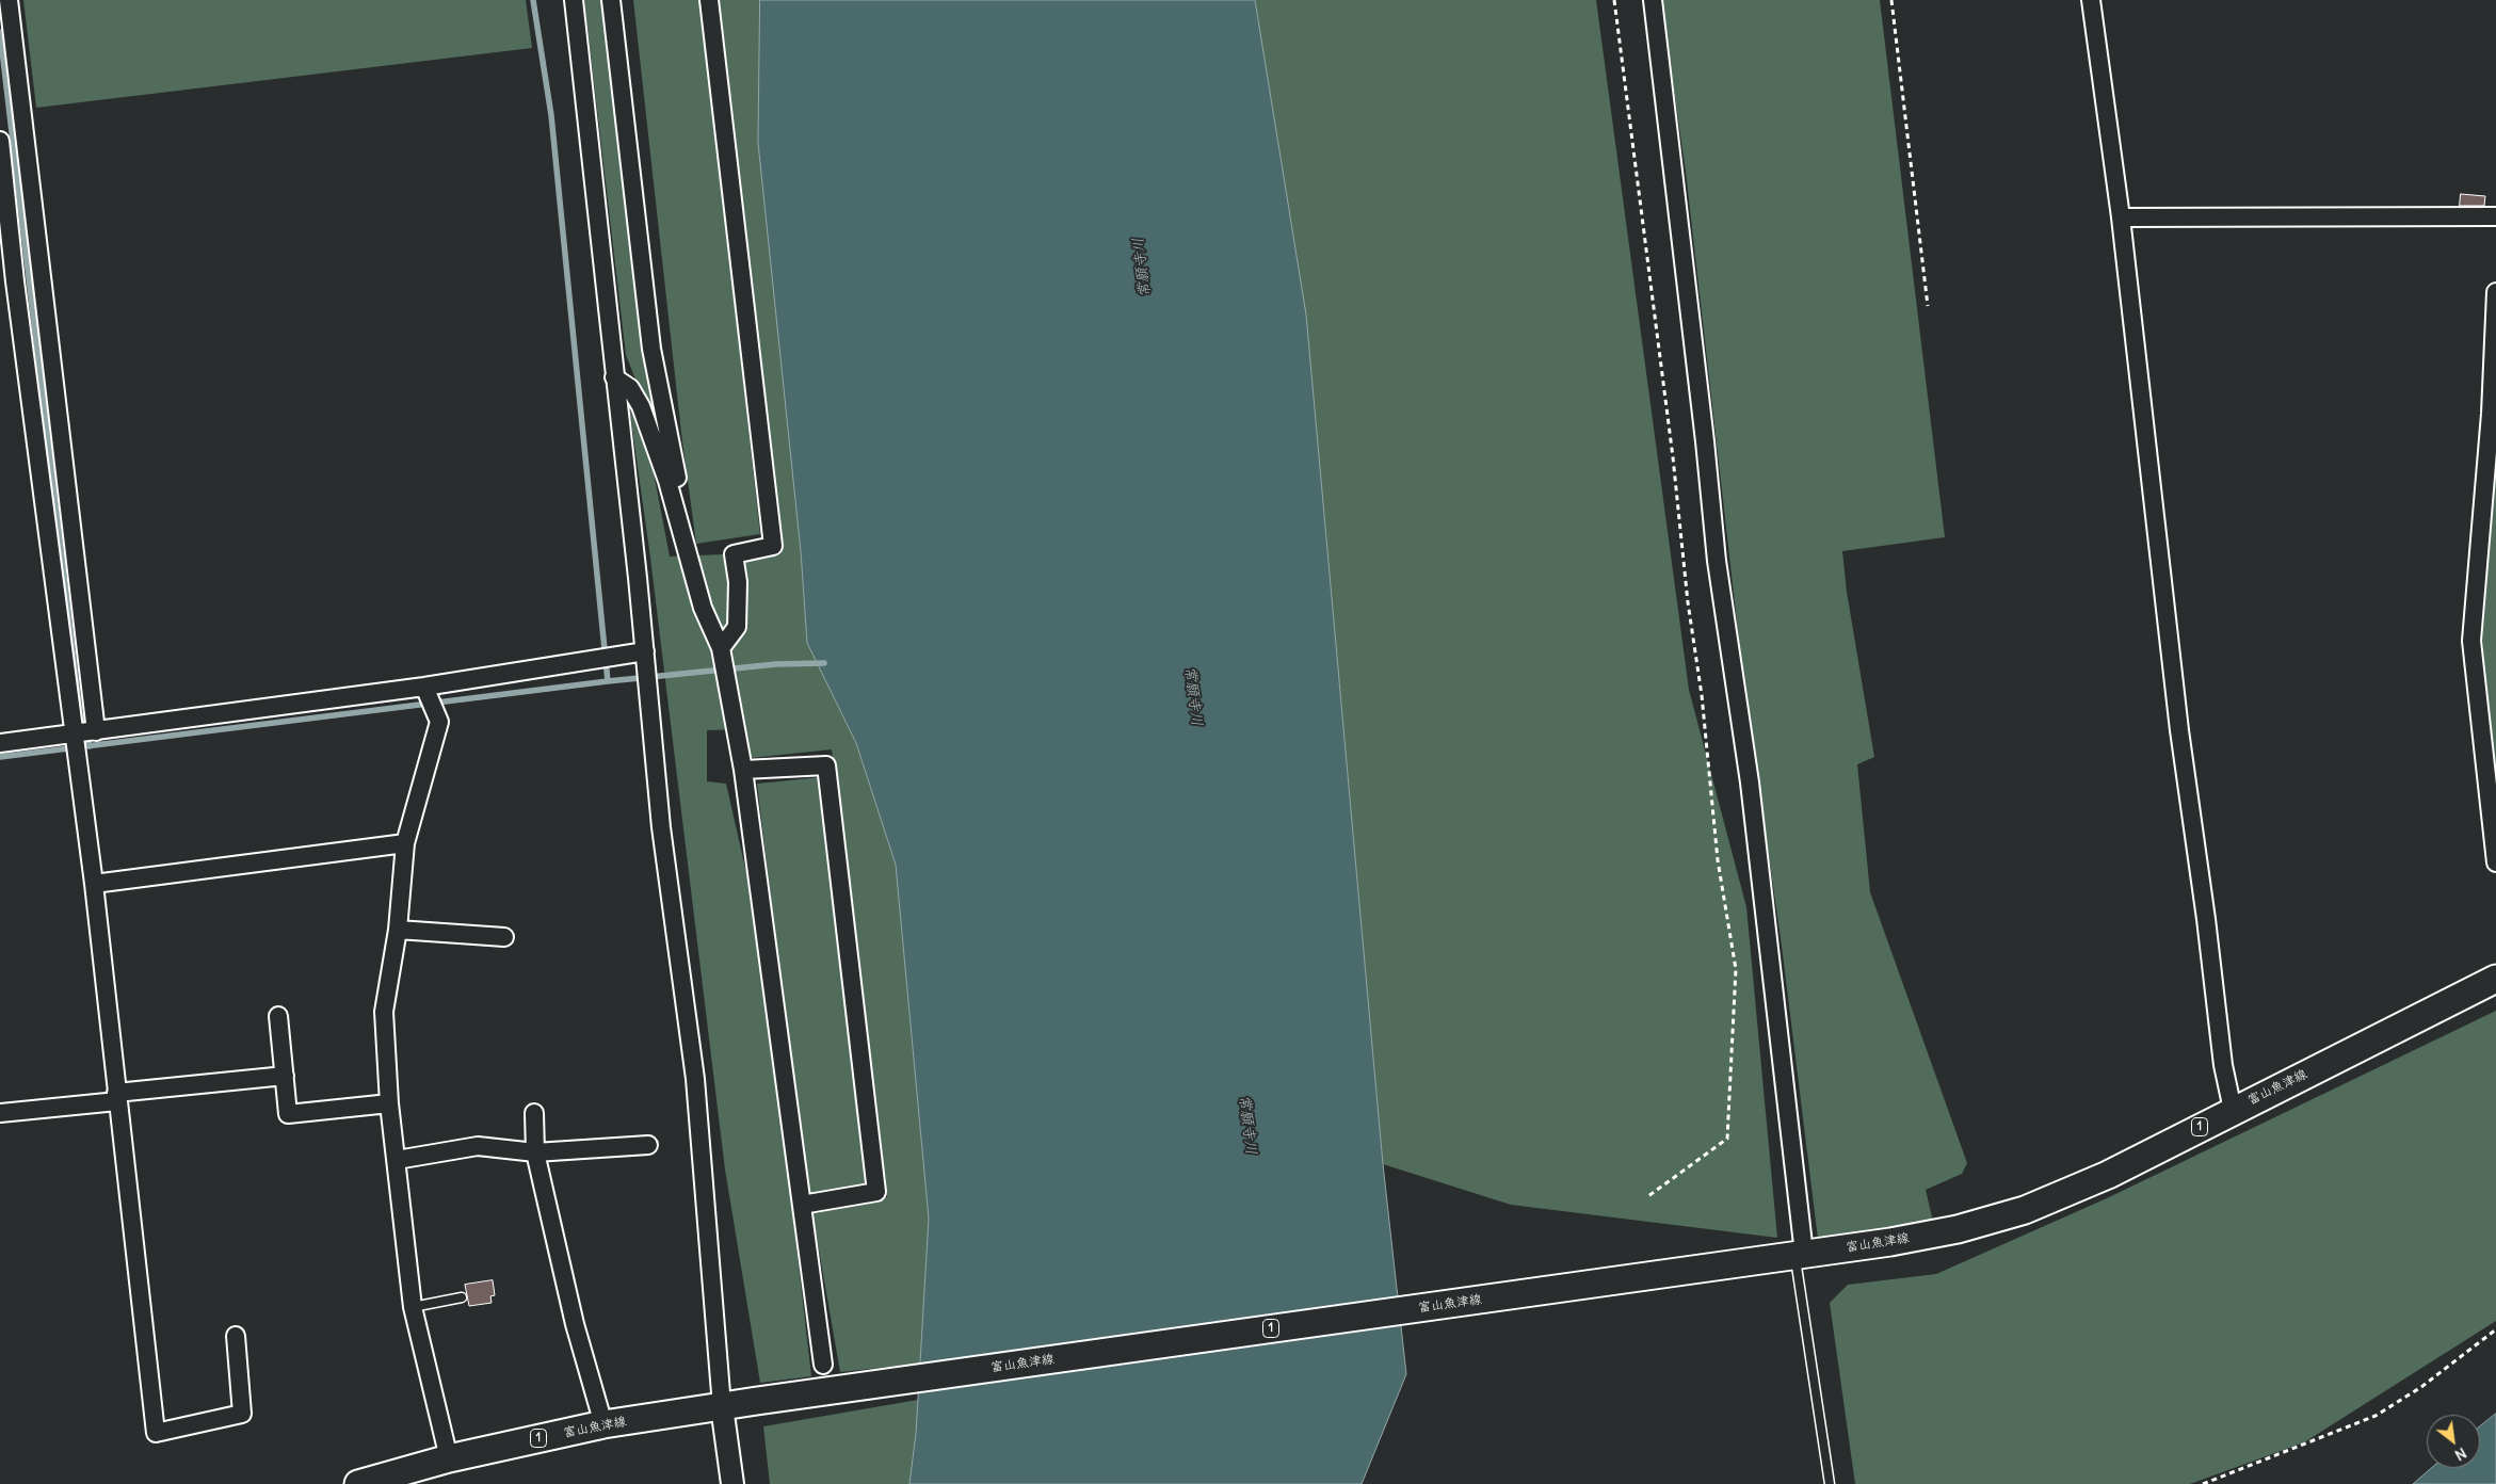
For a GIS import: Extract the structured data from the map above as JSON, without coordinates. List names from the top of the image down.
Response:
{
  "streets": {
    "main road": ["富山魚津線", "1"]
  },
  "water": ["常願寺川"],
  "north": "bottom right"
}
